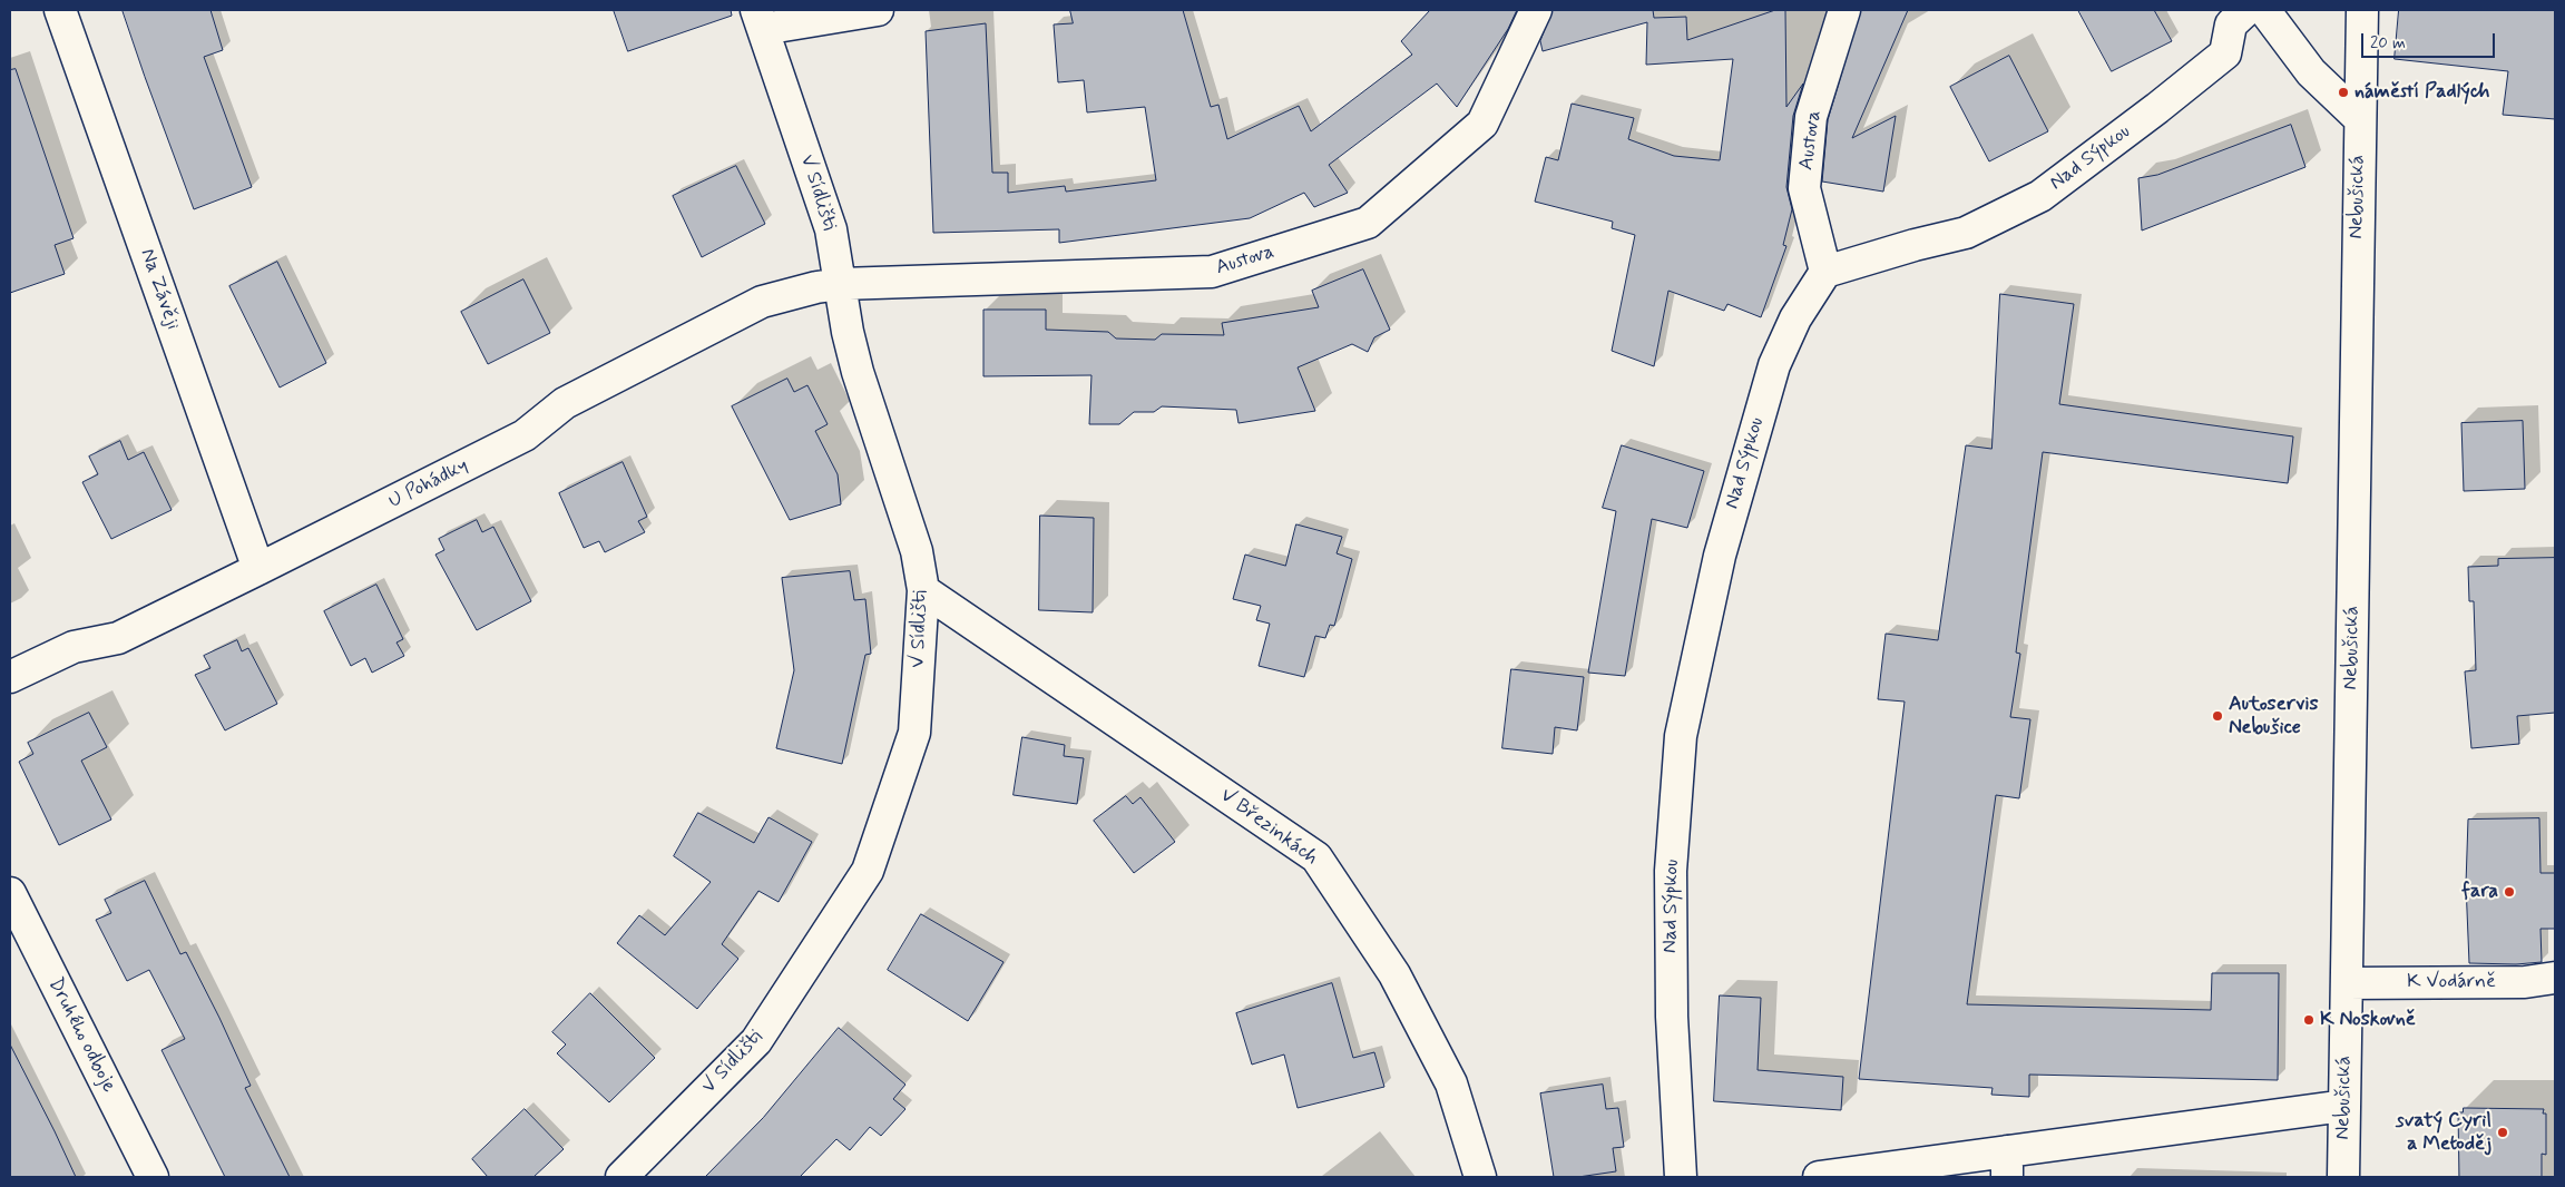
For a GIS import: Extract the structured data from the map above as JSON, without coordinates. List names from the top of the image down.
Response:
{
  "streets": {
    "street": [
      "Austova",
      "Nad Sýpkou",
      "V Sídlišti",
      "Nebušická",
      "Na Závěji",
      "U Pohádky",
      "V Březinkách",
      "K Vodárně",
      "Druhého odboje"
    ]
  },
  "crossings": [
    ["Austova", "Nad Sýpkou"],
    ["Austova", "V Sídlišti"],
    ["Austova", "U Pohádky"],
    ["V Sídlišti", "U Pohádky"],
    ["V Sídlišti", "V Březinkách"],
    ["Nebušická", "K Vodárně"],
    ["Na Závěji", "U Pohádky"]
  ],
  "places": [
    "náměstí Padlých",
    "Autoservis Nebušice",
    "fara",
    "K Noskovně",
    "svatý Cyril a Metoděj"
  ],
  "scale_bar": "20 m"
}
